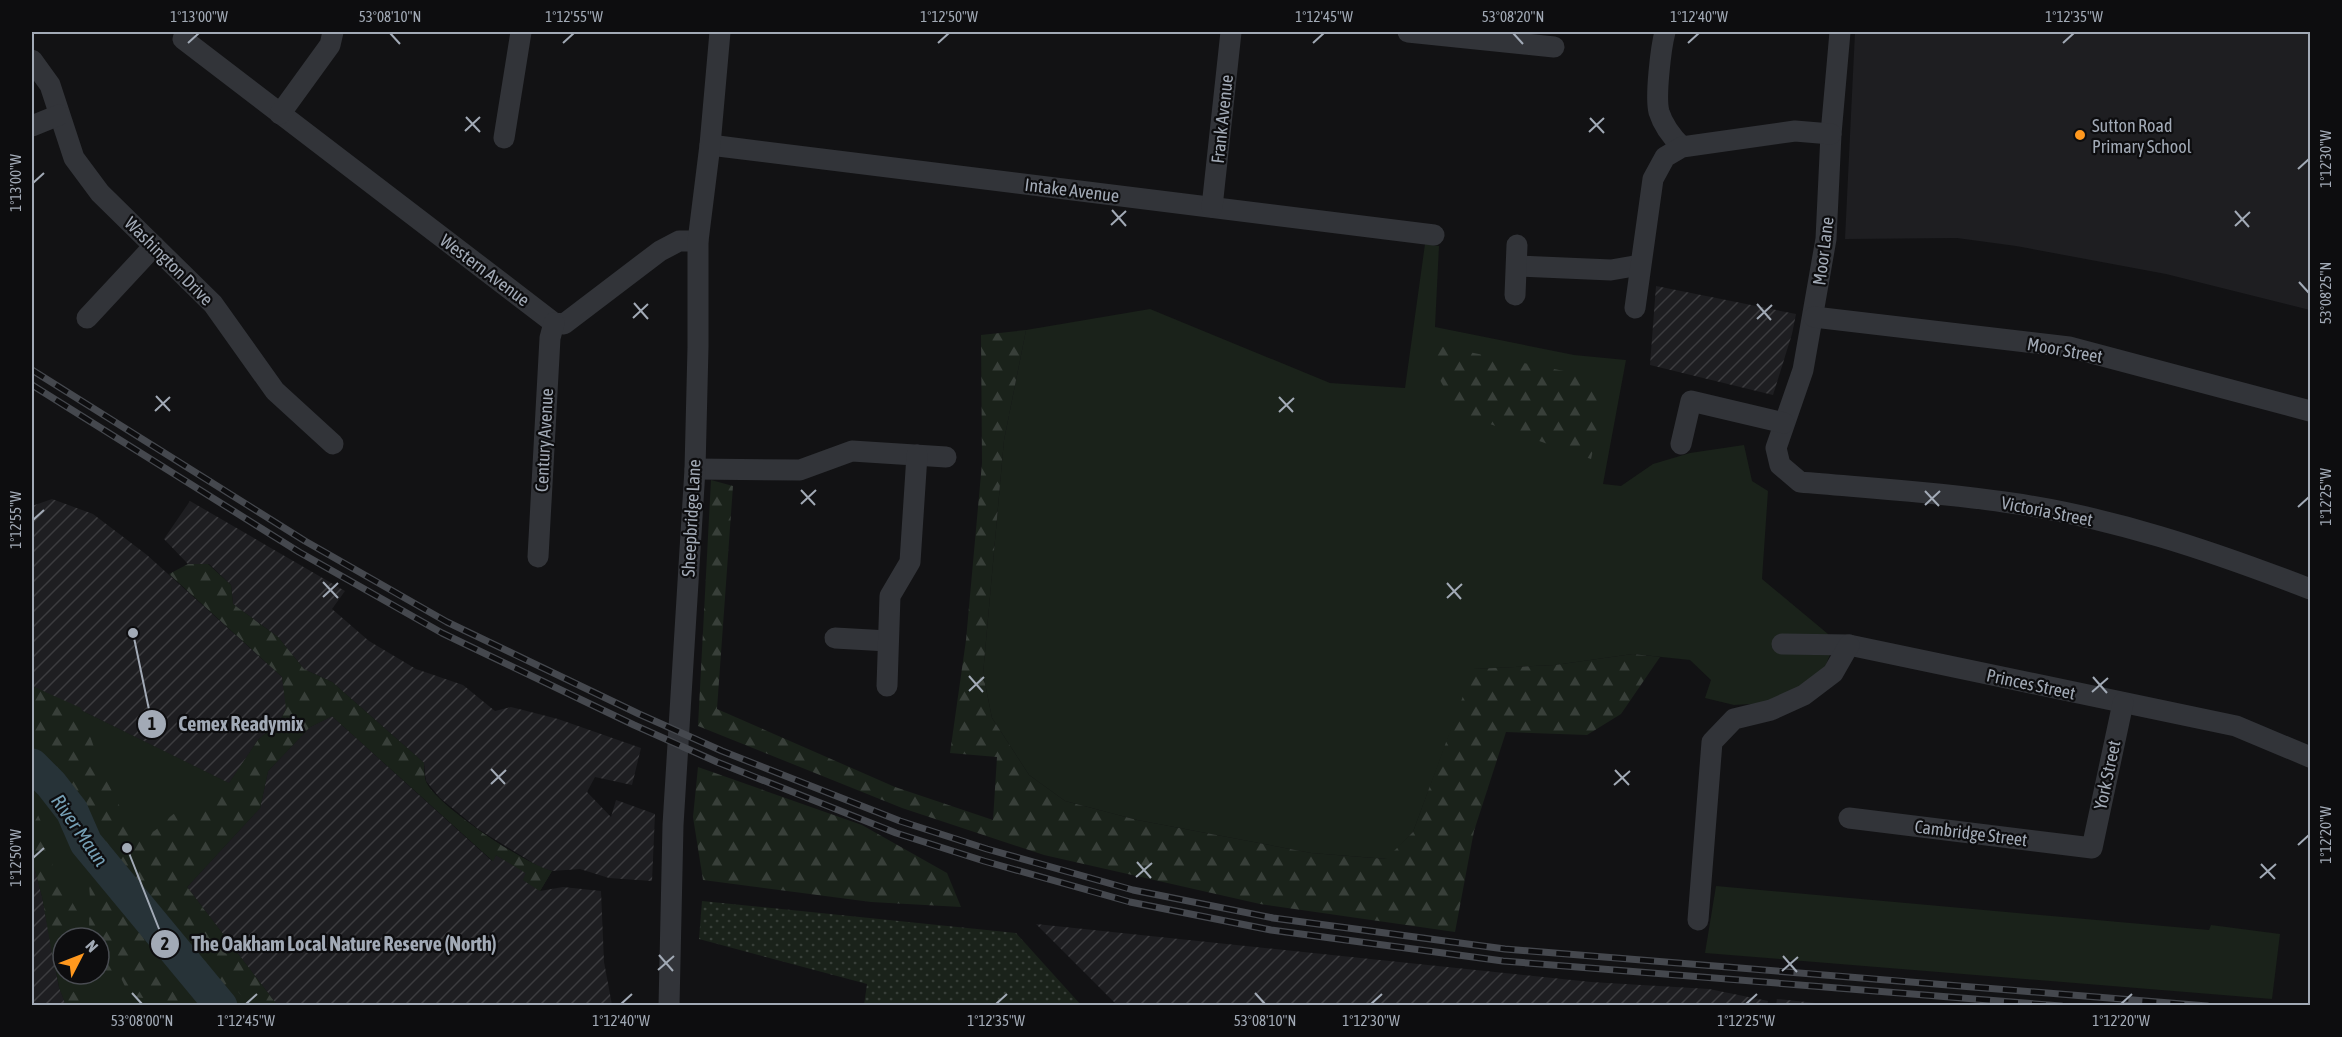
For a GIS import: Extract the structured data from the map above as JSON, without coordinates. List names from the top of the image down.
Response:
{
  "streets": {
    "street": [
      "Frank Avenue",
      "Intake Avenue",
      "Moor Lane",
      "Washington Drive",
      "Western Avenue",
      "Moor Street",
      "Century Avenue",
      "Victoria Street",
      "Sheepbridge Lane",
      "Princes Street",
      "York Street",
      "Cambridge Street"
    ]
  },
  "crossings": [
    ["Frank Avenue", "Intake Avenue"],
    ["Intake Avenue", "Sheepbridge Lane"],
    ["Moor Lane", "Moor Street"],
    ["Moor Lane", "Victoria Street"],
    ["Western Avenue", "Century Avenue"],
    ["Princes Street", "York Street"],
    ["York Street", "Cambridge Street"]
  ],
  "water": ["River Maun"],
  "places": ["Sutton Road Primary School", "Cemex Readymix", "The Oakham Local Nature Reserve (North)"],
  "north": "top right",
  "coordinates": [
    "1°13'00\"W",
    "53°08'10\"N",
    "1°12'55\"W",
    "1°12'50\"W",
    "1°12'45\"W",
    "53°08'20\"N",
    "1°12'40\"W",
    "1°12'35\"W",
    "1°12'30\"W",
    "53°08'25\"N",
    "1°12'25\"W",
    "1°12'20\"W",
    "53°08'00\"N"
  ]
}
